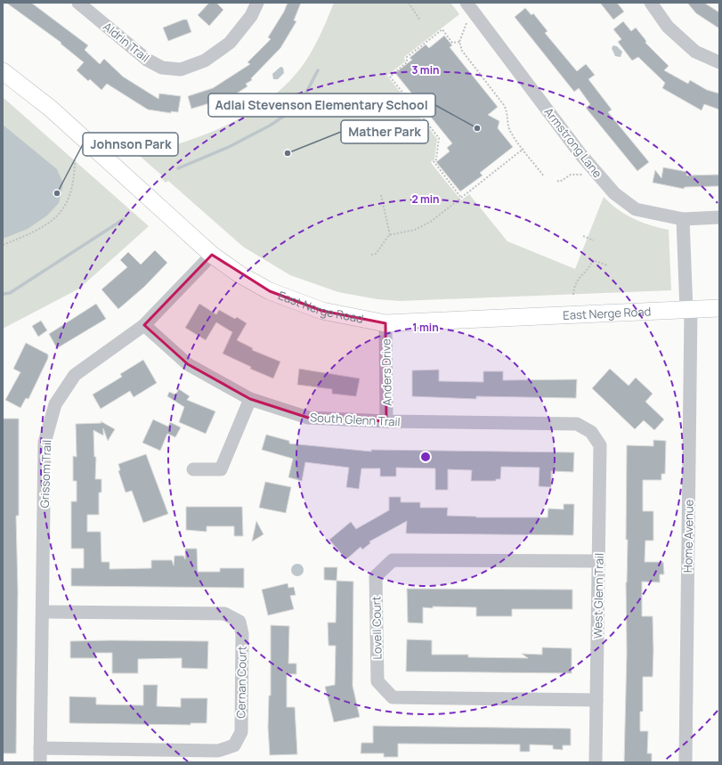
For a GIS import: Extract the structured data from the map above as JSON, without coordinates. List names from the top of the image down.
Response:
{
  "streets": {
    "main road": ["East Nerge Road"],
    "street": [
      "Aldrin Trail",
      "Armstrong Lane",
      "Anders Drive",
      "South Glenn Trail",
      "Grissom Trail",
      "Home Avenue",
      "West Glenn Trail",
      "Lovell Court",
      "Cernan Court"
    ]
  },
  "crossings": [
    ["Armstrong Lane", "Home Avenue"],
    ["East Nerge Road", "Anders Drive"],
    ["East Nerge Road", "Grissom Trail"],
    ["East Nerge Road", "Home Avenue"],
    ["Anders Drive", "South Glenn Trail"],
    ["South Glenn Trail", "Grissom Trail"],
    ["South Glenn Trail", "West Glenn Trail"],
    ["Grissom Trail", "Cernan Court"],
    ["West Glenn Trail", "Lovell Court"]
  ],
  "places": ["Adlai Stevenson Elementary School", "Mather Park", "Johnson Park"],
  "rings": ["3 min", "2 min", "1 min"]
}
